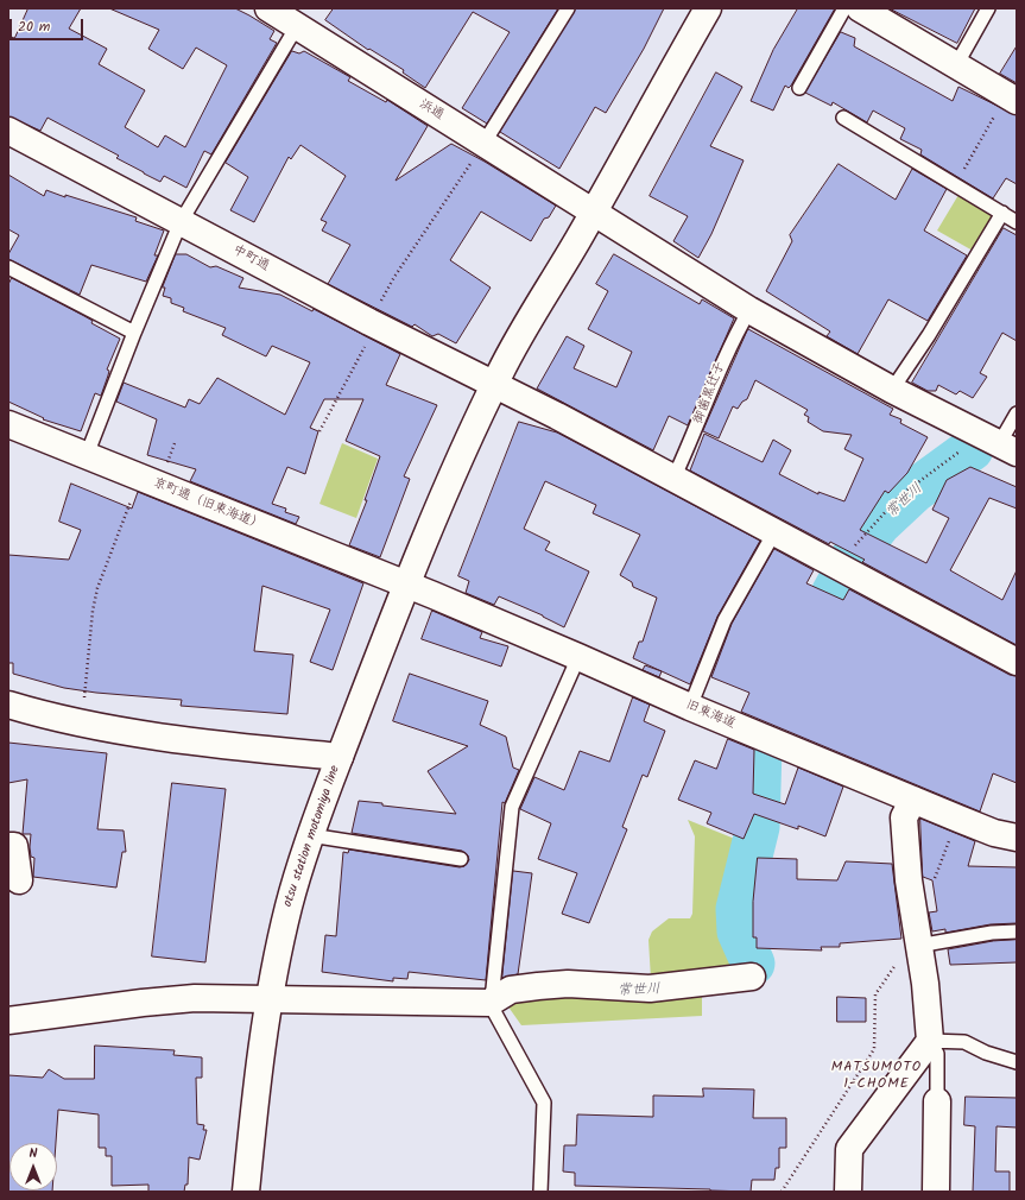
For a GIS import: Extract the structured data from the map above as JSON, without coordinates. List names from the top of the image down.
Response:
{
  "streets": {
    "street": [
      "浜通",
      "中町通",
      "京町通（旧東海道）",
      "旧東海道",
      "otsu station motomiya line"
    ],
    "lane": ["御歯黒辻子"]
  },
  "crossings": [
    ["浜通", "御歯黒辻子"],
    ["中町通", "御歯黒辻子"],
    ["京町通（旧東海道）", "旧東海道"]
  ],
  "districts": ["MATSUMOTO 1-CHOME"],
  "water": ["常世川"],
  "scale_bar": "20 m",
  "north": "top"
}
